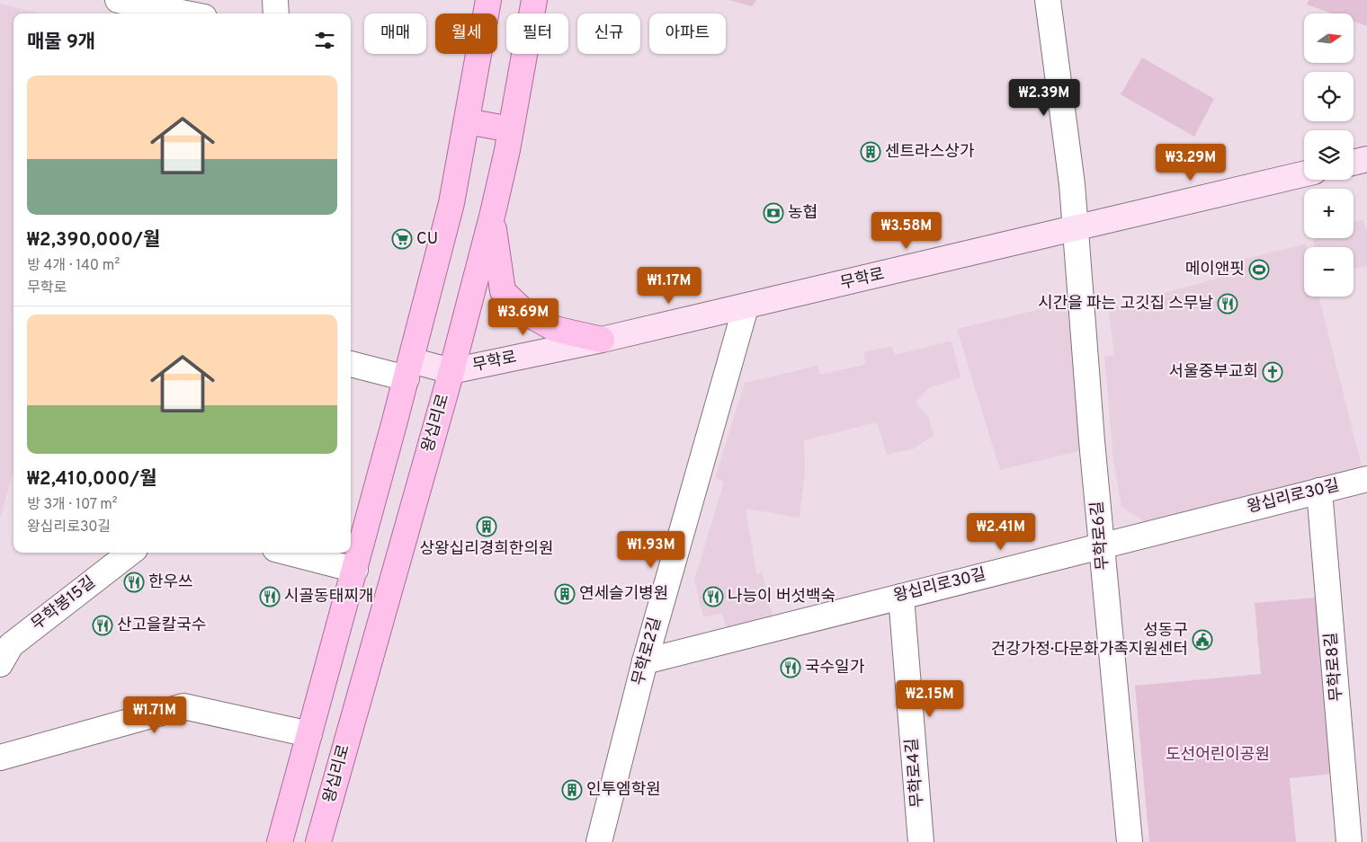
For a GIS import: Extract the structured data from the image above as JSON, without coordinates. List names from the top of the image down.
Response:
{
  "streets": {
    "main road": ["무학로", "왕십리로"],
    "street": [
      "왕십리로30길",
      "무학로6길",
      "무학봉15길",
      "무학로2길",
      "무학로8길",
      "무학로4길"
    ]
  },
  "crossings": [
    ["무학로", "왕십리로"],
    ["무학로", "무학로6길"],
    ["무학로", "무학로2길"],
    ["왕십리로30길", "무학로6길"],
    ["왕십리로30길", "무학로2길"],
    ["왕십리로30길", "무학로8길"],
    ["왕십리로30길", "무학로4길"]
  ],
  "parks": ["도선어린이공원"],
  "places": {
    "building": [
      "센트라스상가",
      "상왕십리경희한의원",
      "연세슬기병원",
      "인투엠학원"
    ],
    "bank": ["농협"],
    "supermarket": ["CU"],
    "sports": ["메이앤핏"],
    "restaurant": [
      "시간을 파는 고깃집 스무날",
      "한우쓰",
      "시골동태찌개",
      "나능이 버섯백숙",
      "산고을칼국수",
      "국수일가"
    ],
    "church": ["서울중부교회"],
    "public building": ["성동구 건강가정·다문화가족지원센터"]
  },
  "north": "right",
  "page": {
    "map_buttons": ["+", "−"],
    "chip": [
      "매매",
      "월세",
      "필터",
      "신규",
      "아파트"
    ],
    "heading": "매물 9개",
    "list": [
      {
        "name": "₩2,390,000/월",
        "note": "방 4개 · 140 m² · 무학로"
      },
      {
        "name": "₩2,410,000/월",
        "note": "방 3개 · 107 m² · 왕십리로30길"
      }
    ],
    "price": [
      "₩2.39M",
      "₩3.29M",
      "₩3.58M",
      "₩1.17M",
      "₩3.69M",
      "₩2.41M",
      "₩1.93M",
      "₩2.15M",
      "₩1.71M"
    ]
  }
}
